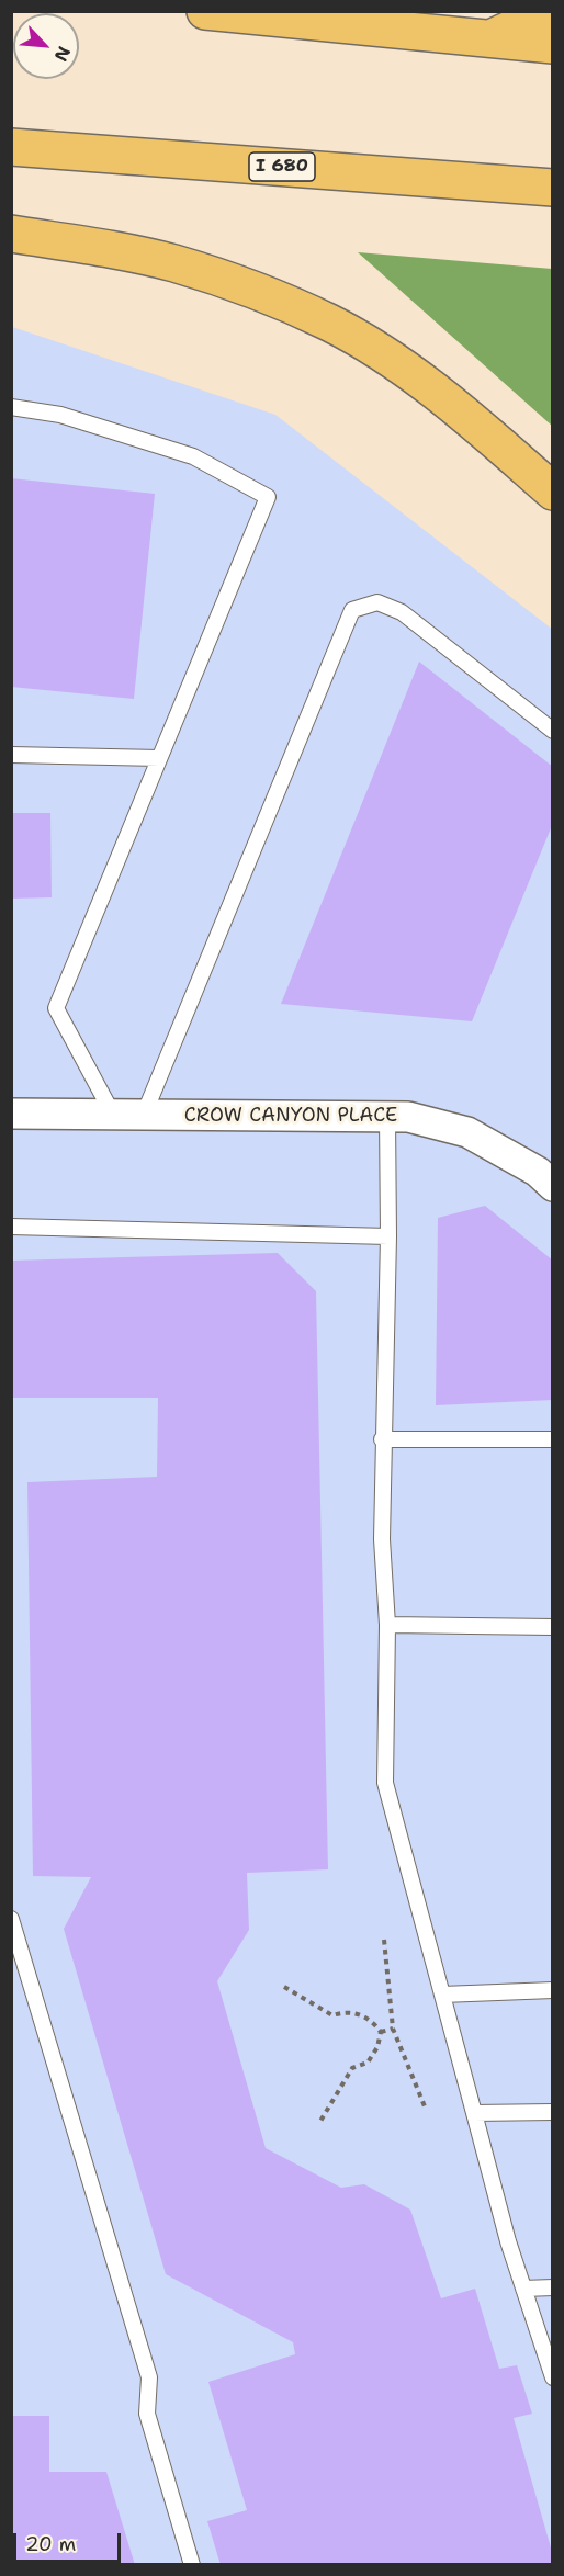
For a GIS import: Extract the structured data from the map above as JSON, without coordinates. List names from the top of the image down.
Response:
{
  "streets": {
    "highway": ["I 680"],
    "street": ["CROW CANYON PLACE"]
  },
  "scale_bar": "20 m",
  "north": "bottom right"
}
